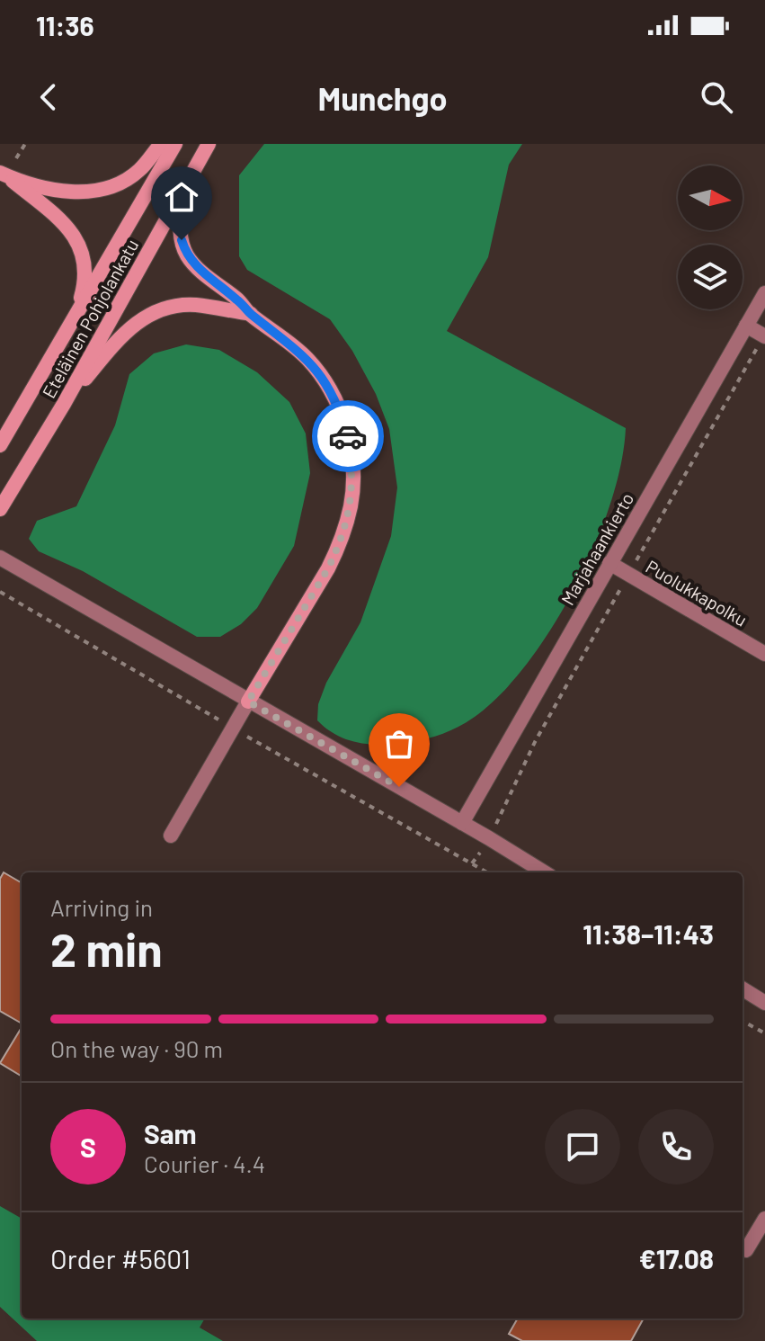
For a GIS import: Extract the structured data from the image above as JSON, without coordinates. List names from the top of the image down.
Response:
{
  "streets": {
    "main road": ["Eteläinen Pohjolankatu"],
    "street": ["Marjahaankierto", "Puolukkapolku"]
  },
  "crossings": [
    ["Marjahaankierto", "Puolukkapolku"]
  ],
  "north": "right",
  "page": {
    "status": "11:36",
    "header": "Munchgo",
    "heading": ["2 min", "Arriving in", "11:38–11:43"],
    "panel": [
      "Sam",
      "Courier · 4.4",
      "Order #5601",
      "€17.08"
    ],
    "bar": "On the way · 90 m",
    "round": "S"
  }
}
